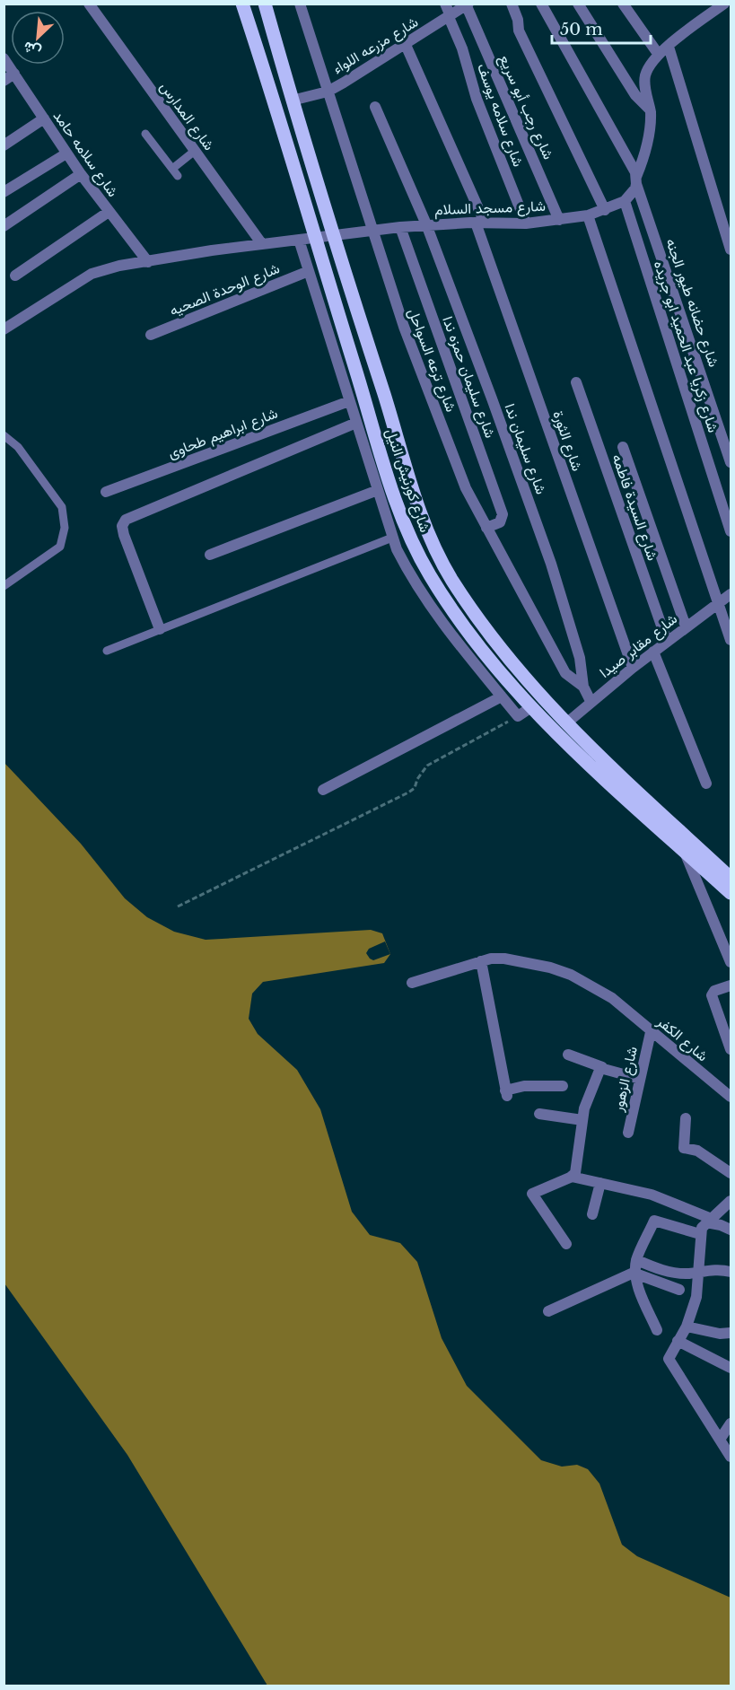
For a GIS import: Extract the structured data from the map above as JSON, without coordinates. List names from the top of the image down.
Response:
{
  "streets": {
    "main road": ["شارع كورنيش النيل"],
    "street": [
      "شارع مزرعه اللواء",
      "شارع رجب أبو سريع",
      "شارع سلامه يوسف",
      "شارع المدارس",
      "شارع سلامه حامد",
      "شارع مسجد السلام",
      "شارع الوحدة الصحيه",
      "شارع حضانه طيور الجنه",
      "شارع زكريا عبد الحميد ابو جريده",
      "شارع ترعه السواحل",
      "شارع سليمان حمزه ندا",
      "شارع ابراهيم طحاوى",
      "شارع الثورة",
      "شارع سليمان ندا",
      "شارع السيدة فاطمه",
      "شارع مقابر صيدا",
      "شارع الكفر",
      "شارع الزهور"
    ]
  },
  "crossings": [
    ["شارع مزرعه اللواء", "شارع رجب أبو سريع"],
    ["شارع مزرعه اللواء", "شارع سلامه يوسف"],
    ["شارع مزرعه اللواء", "شارع ترعه السواحل"],
    ["شارع مزرعه اللواء", "شارع الثورة"],
    ["شارع مزرعه اللواء", "شارع كورنيش النيل"],
    ["شارع رجب أبو سريع", "شارع مسجد السلام"],
    ["شارع سلامه يوسف", "شارع مسجد السلام"],
    ["شارع المدارس", "شارع مسجد السلام"],
    ["شارع سلامه حامد", "شارع مسجد السلام"],
    ["شارع مسجد السلام", "شارع زكريا عبد الحميد ابو جريده"],
    ["شارع مسجد السلام", "شارع ترعه السواحل"],
    ["شارع مسجد السلام", "شارع سليمان حمزه ندا"],
    ["شارع مسجد السلام", "شارع الثورة"],
    ["شارع مسجد السلام", "شارع سليمان ندا"],
    ["شارع مسجد السلام", "شارع كورنيش النيل"],
    ["شارع ترعه السواحل", "شارع سليمان حمزه ندا"],
    ["شارع ترعه السواحل", "شارع سليمان ندا"],
    ["شارع ترعه السواحل", "شارع مقابر صيدا"],
    ["شارع الثورة", "شارع مقابر صيدا"],
    ["شارع كورنيش النيل", "شارع مقابر صيدا"],
    ["شارع السيدة فاطمه", "شارع مقابر صيدا"],
    ["شارع الكفر", "شارع الزهور"]
  ],
  "scale_bar": "50 m",
  "north": "bottom left"
}
